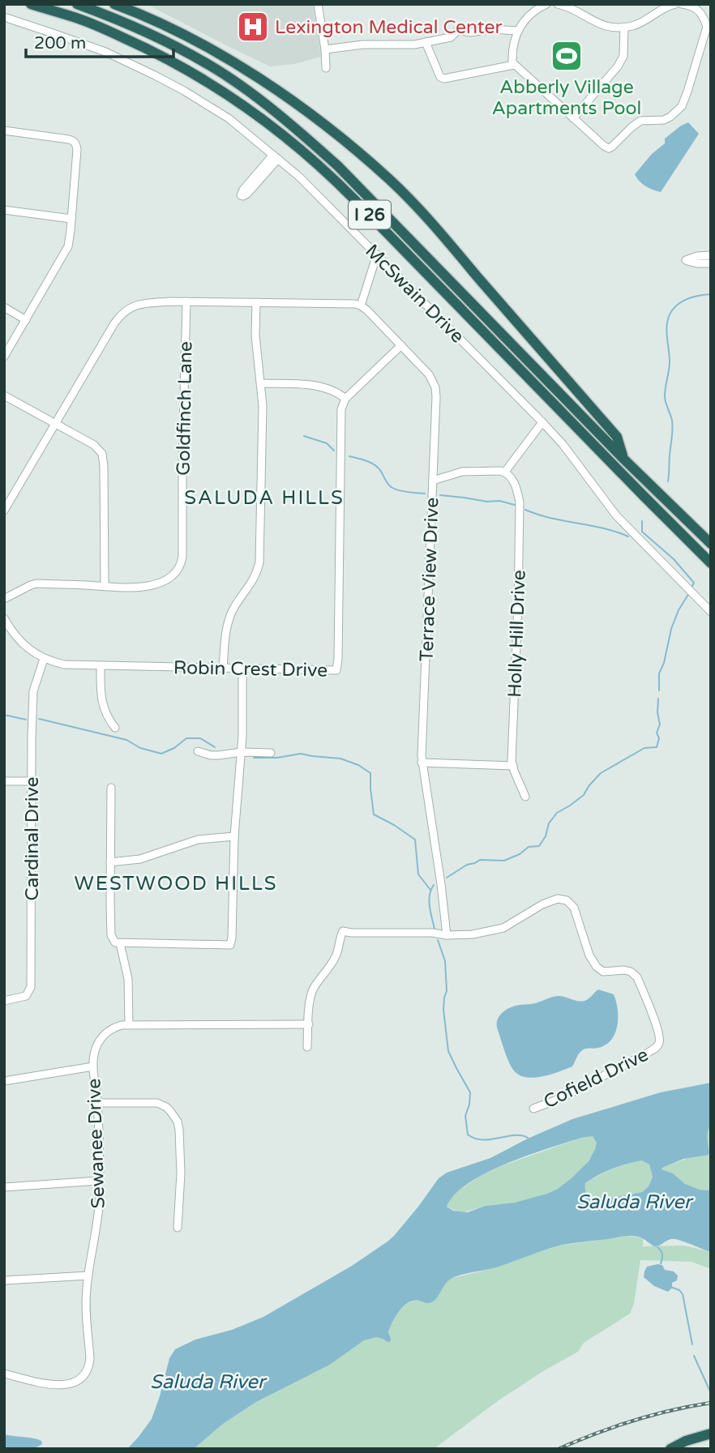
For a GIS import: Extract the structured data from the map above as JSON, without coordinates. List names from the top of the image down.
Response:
{
  "streets": {
    "highway": ["I 26"],
    "street": [
      "McSwain Drive",
      "Goldfinch Lane",
      "Terrace View Drive",
      "Holly Hill Drive",
      "Robin Crest Drive",
      "Cardinal Drive",
      "Cofield Drive",
      "Sewanee Drive"
    ]
  },
  "crossings": [
    ["Terrace View Drive", "Cofield Drive"],
    ["Robin Crest Drive", "Cardinal Drive"],
    ["Cofield Drive", "Sewanee Drive"]
  ],
  "districts": ["SALUDA HILLS", "WESTWOOD HILLS"],
  "water": ["Saluda River"],
  "places": {
    "hospital": ["Lexington Medical Center"],
    "sports": ["Abberly Village Apartments Pool"]
  },
  "scale_bar": "200 m"
}
